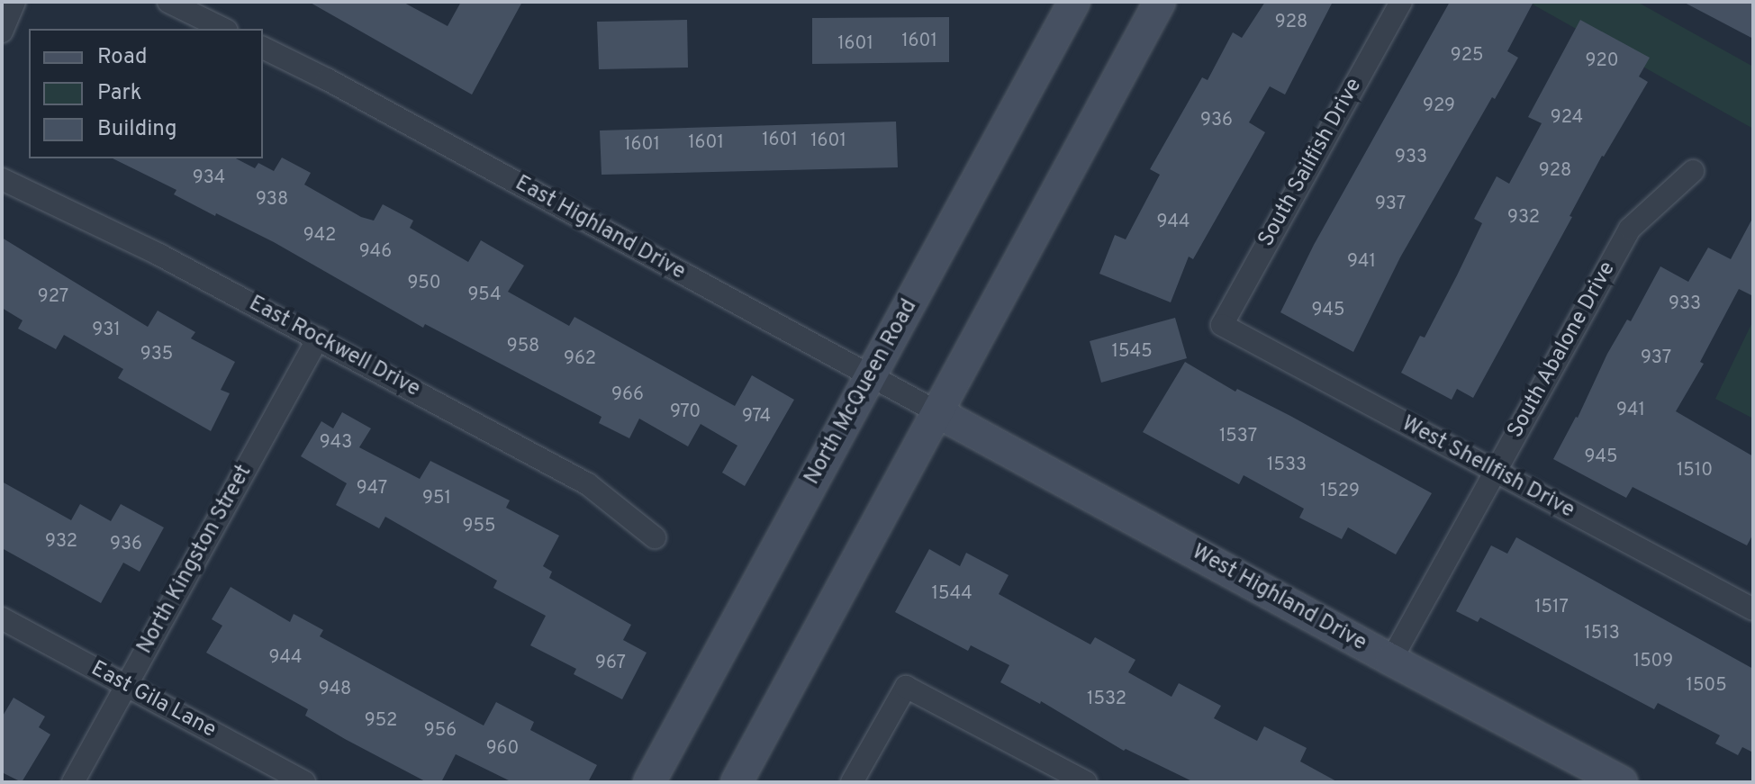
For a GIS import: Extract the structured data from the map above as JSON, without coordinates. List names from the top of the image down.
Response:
{
  "streets": {
    "main road": ["North McQueen Road", "West Highland Drive"],
    "street": [
      "South Sailfish Drive",
      "East Highland Drive",
      "East Rockwell Drive",
      "South Abalone Drive",
      "West Shellfish Drive",
      "North Kingston Street",
      "East Gila Lane"
    ]
  },
  "crossings": [
    ["South Sailfish Drive", "West Shellfish Drive"],
    ["East Highland Drive", "North McQueen Road"],
    ["East Highland Drive", "West Highland Drive"],
    ["East Rockwell Drive", "North Kingston Street"],
    ["South Abalone Drive", "West Shellfish Drive"],
    ["South Abalone Drive", "West Highland Drive"],
    ["North Kingston Street", "East Gila Lane"]
  ],
  "house_numbers": [
    "928",
    "1601",
    "1601",
    "925",
    "920",
    "929",
    "924",
    "936",
    "1601",
    "1601",
    "1601",
    "1601",
    "933",
    "928",
    "934",
    "938",
    "937",
    "932",
    "944",
    "942",
    "946",
    "941",
    "950",
    "954",
    "927",
    "933",
    "945",
    "931",
    "958",
    "1545",
    "935",
    "937",
    "962",
    "966",
    "941",
    "970",
    "974",
    "1537",
    "943",
    "945",
    "1533",
    "1510",
    "947",
    "1529",
    "951",
    "955",
    "932",
    "936",
    "1544",
    "1517",
    "1513",
    "944",
    "1509",
    "967",
    "1505",
    "948",
    "1532",
    "952",
    "956",
    "960"
  ],
  "legend": ["Road", "Park", "Building"]
}
